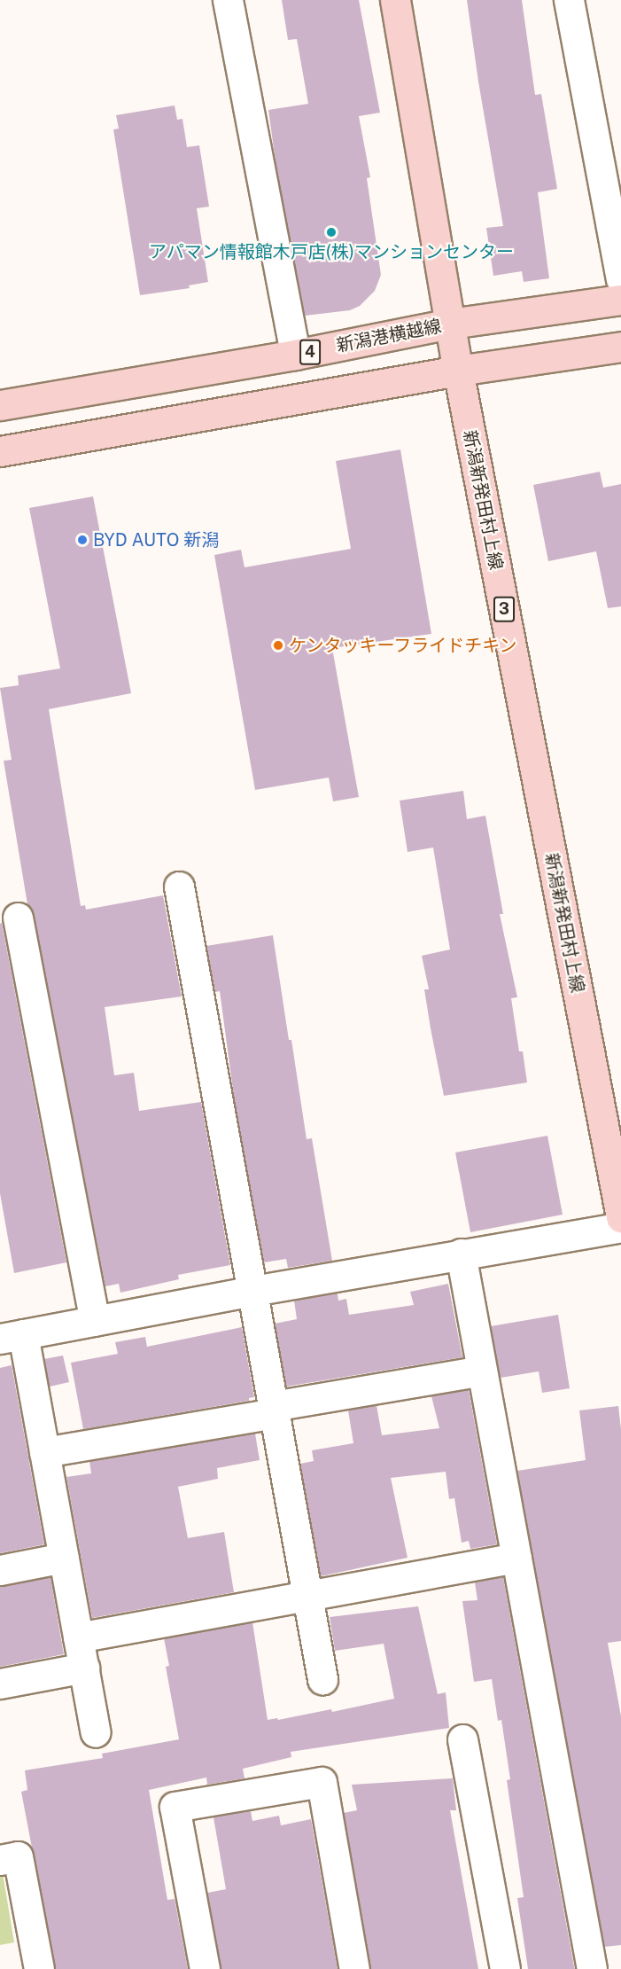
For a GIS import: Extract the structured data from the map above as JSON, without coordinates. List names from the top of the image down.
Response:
{
  "streets": {
    "main road": [
      "新潟港横越線",
      "4",
      "新潟新発田村上線",
      "3"
    ]
  },
  "crossings": [
    ["新潟港横越線", "新潟新発田村上線"]
  ],
  "places": ["アパマン情報館木戸店(株)マンションセンター", "BYD AUTO 新潟", "ケンタッキーフライドチキン"]
}
